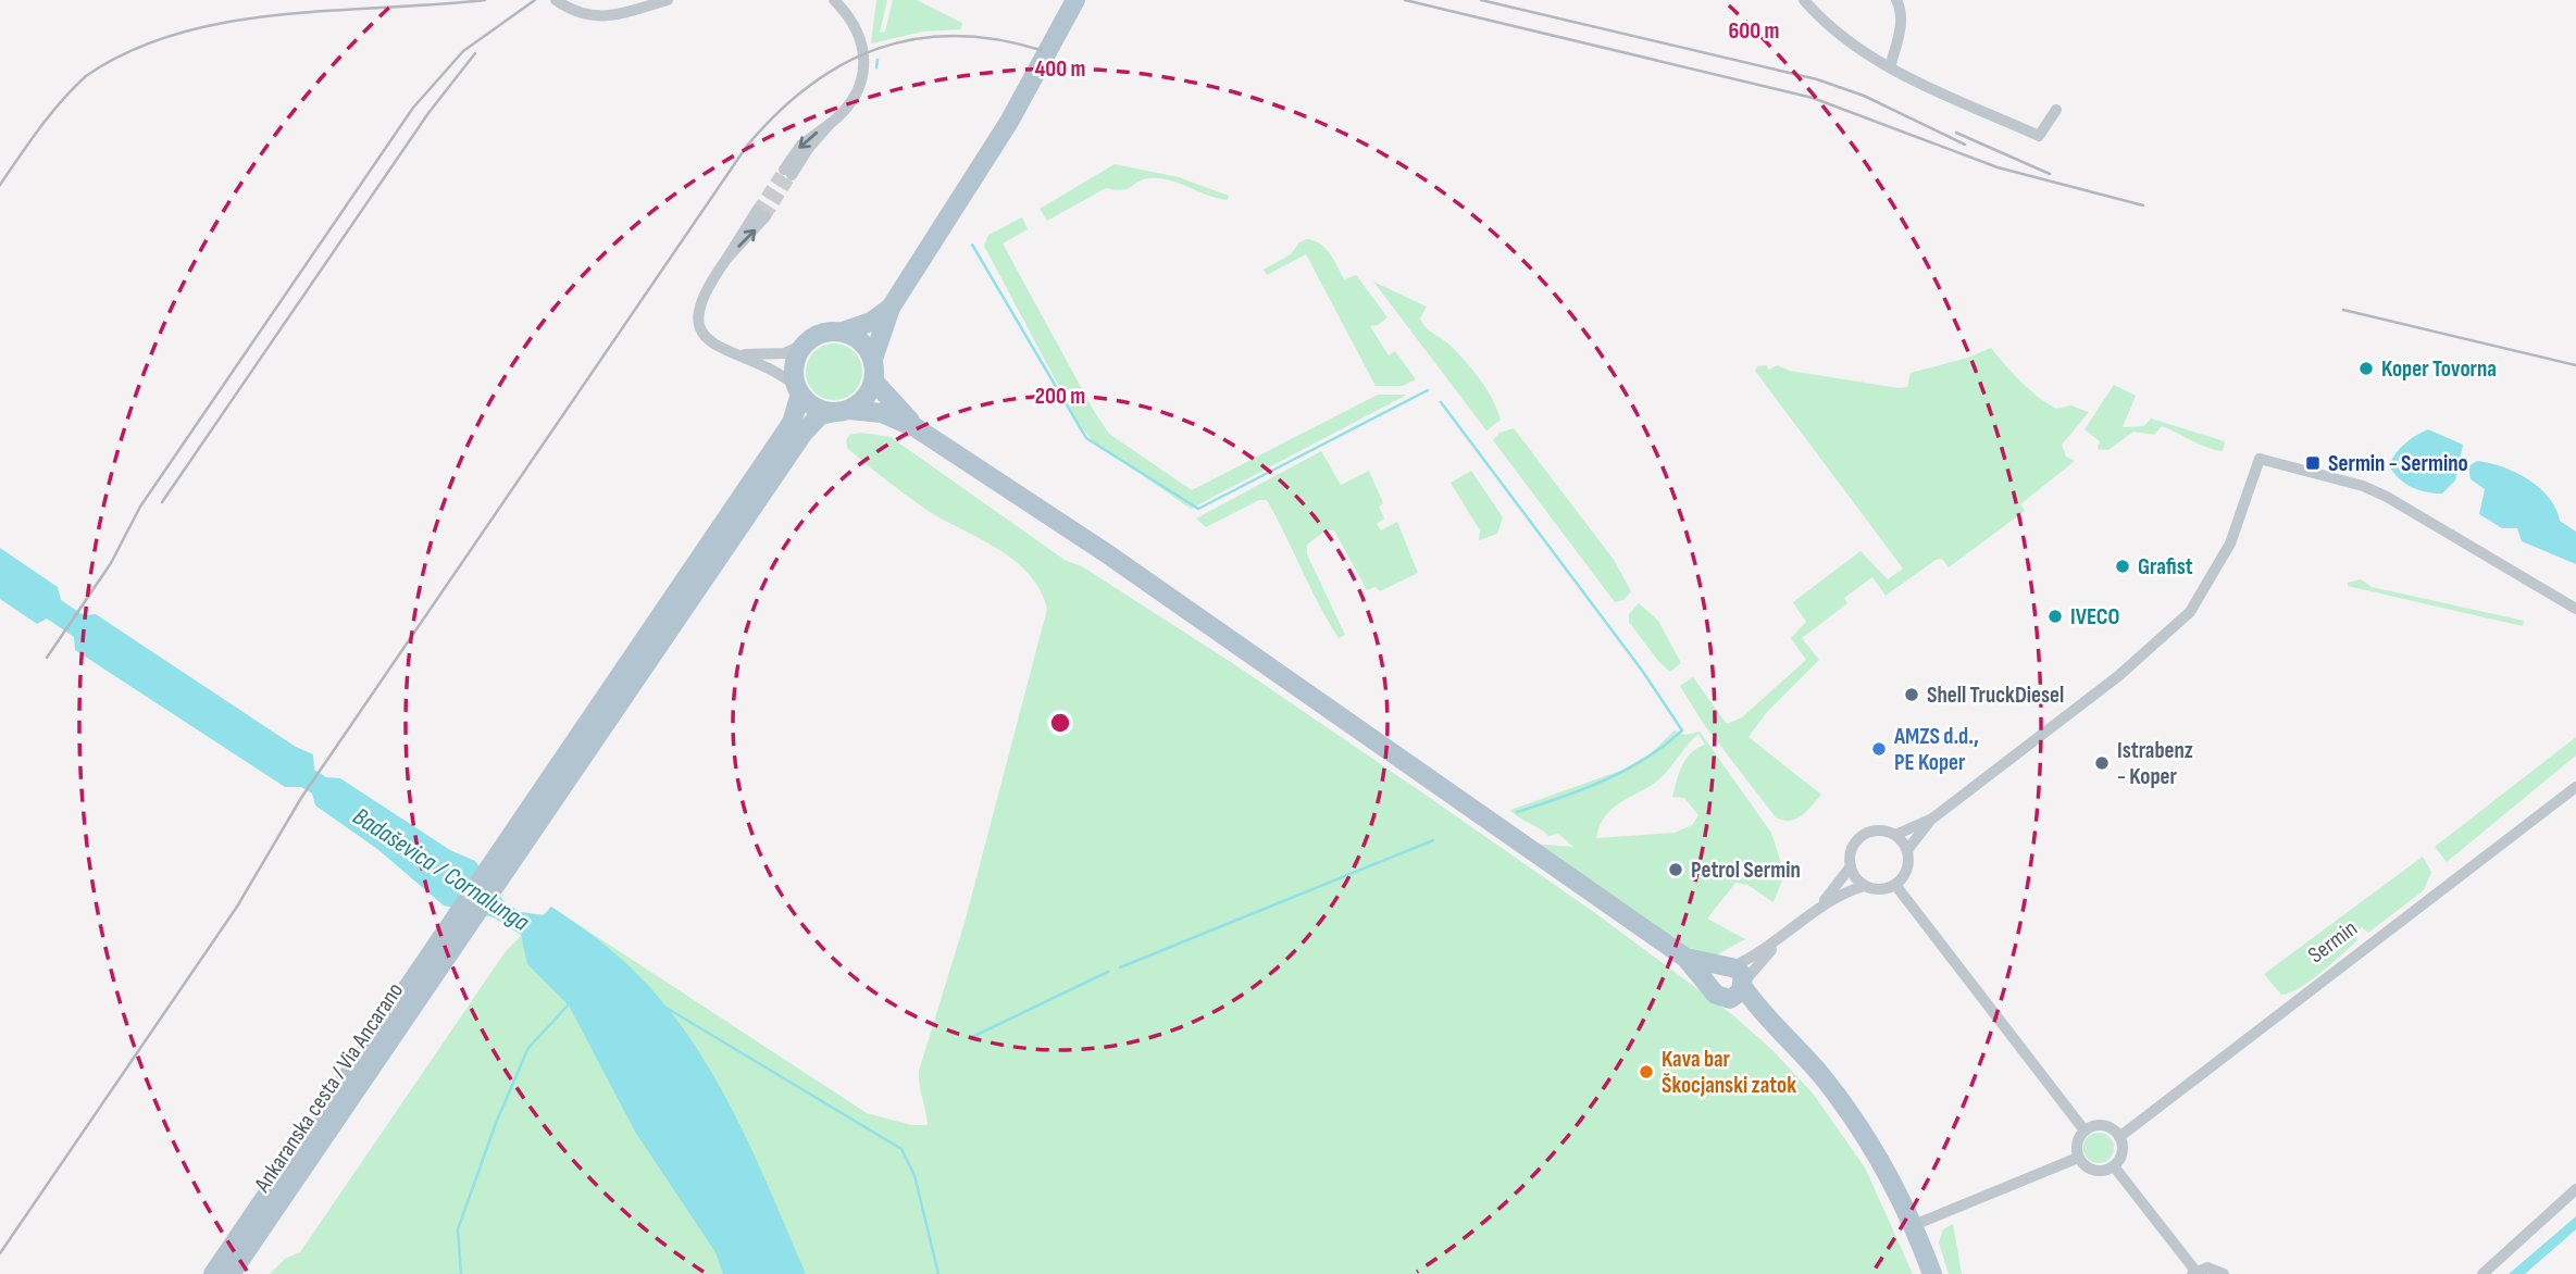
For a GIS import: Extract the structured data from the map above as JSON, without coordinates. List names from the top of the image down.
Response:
{
  "streets": {
    "main road": ["Ankaranska cesta / Via Ancarano"],
    "street": ["Sermin"]
  },
  "water": ["Badaševica / Cornalunga"],
  "places": {
    "other": [
      "Koper Tovorna",
      "Grafist",
      "IVECO",
      "Shell TruckDiesel",
      "AMZS d.d., PE Koper",
      "Istrabenz - Koper",
      "Petrol Sermin",
      "Kava bar Škocjanski zatok"
    ],
    "transit": ["Sermin - Sermino"]
  },
  "rings": ["600 m", "400 m", "200 m"]
}
